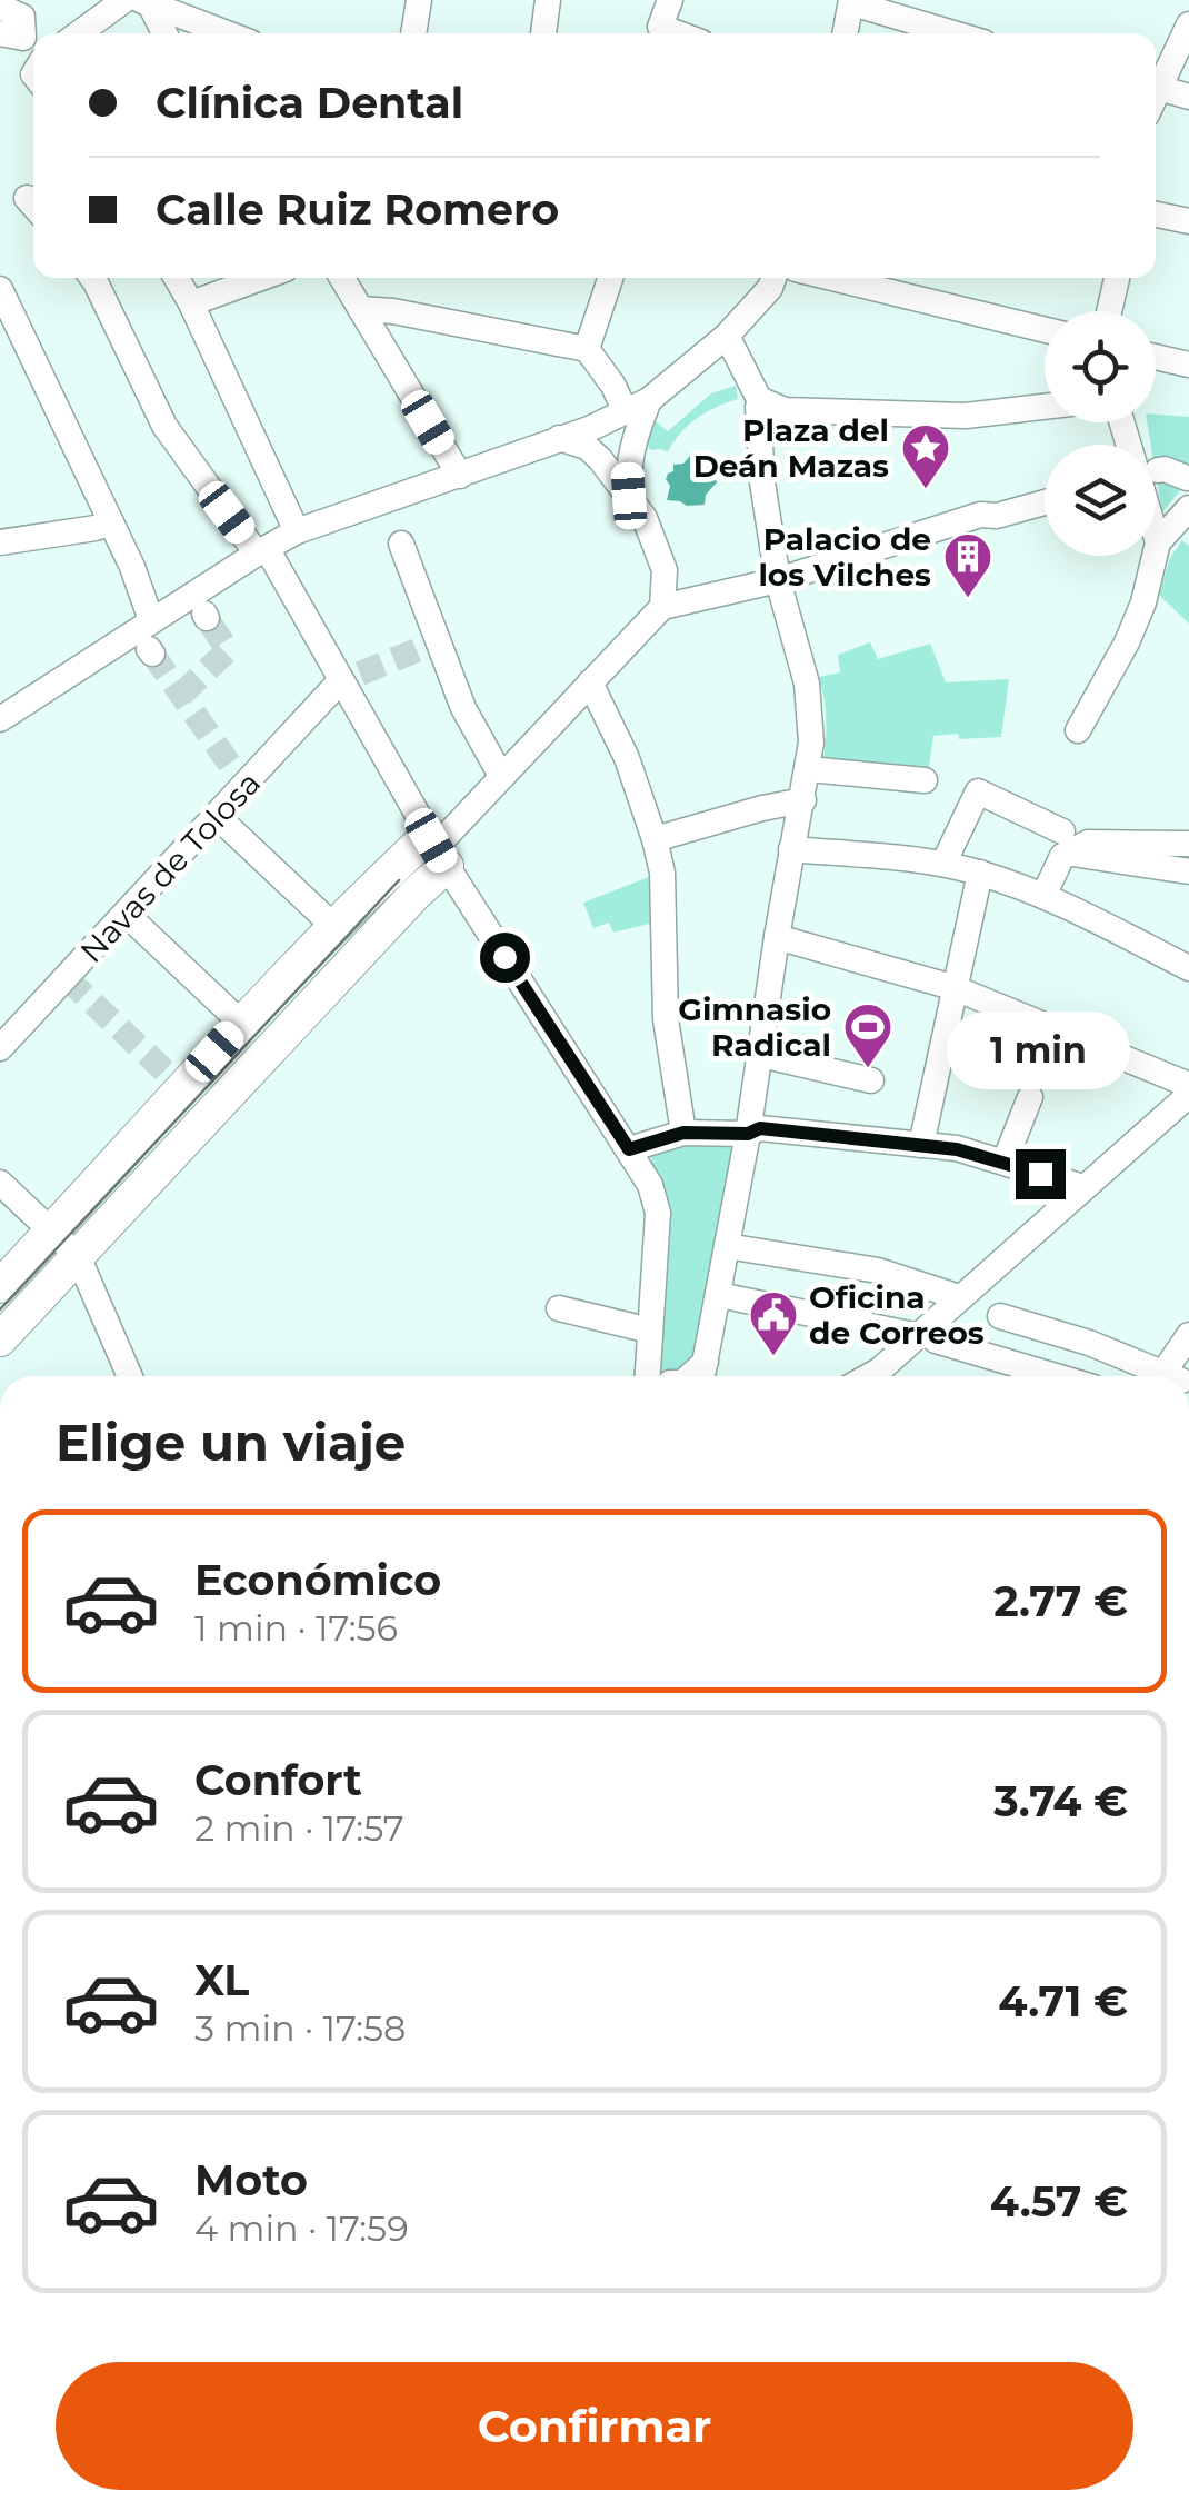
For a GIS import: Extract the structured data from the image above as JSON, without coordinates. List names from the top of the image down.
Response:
{
  "streets": {
    "street": ["Navas de Tolosa"]
  },
  "places": {
    "place": ["Plaza del Deán Mazas"],
    "building": ["Palacio de los Vilches"],
    "sports": ["Gimnasio Radical"],
    "public building": ["Oficina de Correos"]
  },
  "page": {
    "banner": ["Clínica Dental", "Calle Ruiz Romero"],
    "bubble": "1 min",
    "heading": "Elige un viaje",
    "list": [
      {
        "name": "Económico",
        "note": "1 min · 17:56",
        "value": "2.77 €"
      },
      {
        "name": "Confort",
        "note": "2 min · 17:57",
        "value": "3.74 €"
      },
      {
        "name": "XL",
        "note": "3 min · 17:58",
        "value": "4.71 €"
      },
      {
        "name": "Moto",
        "note": "4 min · 17:59",
        "value": "4.57 €"
      }
    ],
    "buttons": "Confirmar"
  }
}
